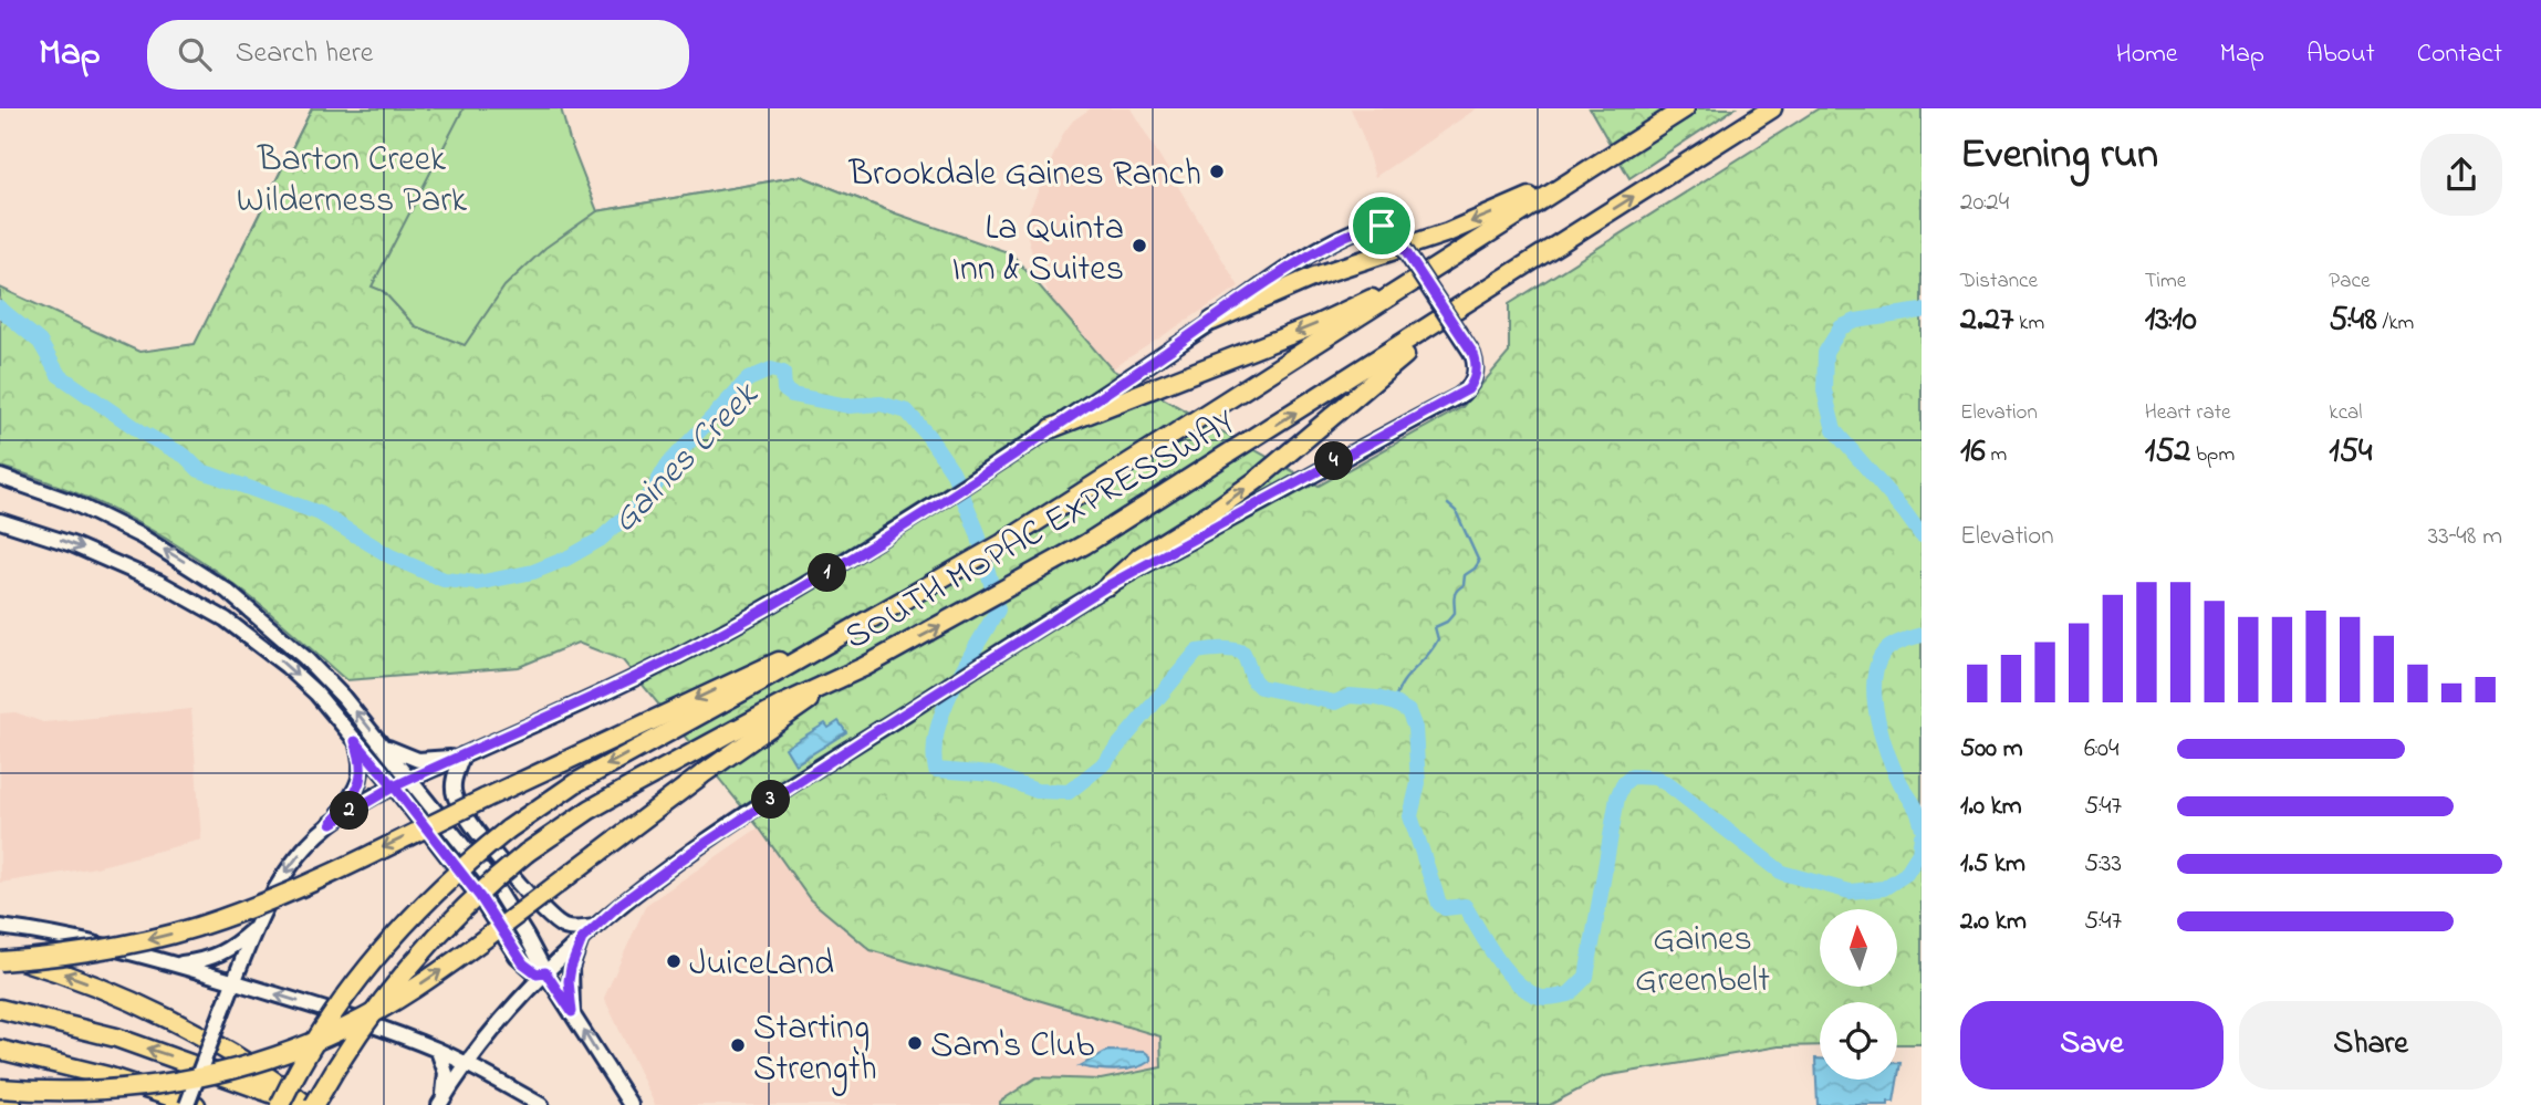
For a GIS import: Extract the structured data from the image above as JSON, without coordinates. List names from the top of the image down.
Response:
{
  "streets": {
    "highway": ["SOUTH MOPAC EXPRESSWAY"]
  },
  "water": ["Gaines Creek"],
  "parks": ["Barton Creek Wilderness Park", "Gaines Greenbelt"],
  "places": [
    "Brookdale Gaines Ranch",
    "La Quinta Inn & Suites",
    "JuiceLand",
    "Sam's Club",
    "Starting Strength"
  ],
  "north": "top",
  "page": {
    "header": "Map",
    "search": "Search here",
    "nav": [
      "Home",
      "Map",
      "About",
      "Contact"
    ],
    "heading": ["Evening run", "20:24"],
    "stats": [
      ["Distance", "2.27 km"],
      ["Time", "13:10"],
      ["Pace", "5:48 /km"],
      ["Elevation", "16 m"],
      ["Heart rate", "152 bpm"],
      ["kcal", "154"]
    ],
    "pins": [
      "4",
      "1",
      "3",
      "2"
    ],
    "chart": ["Elevation", "33–48 m"],
    "list": [
      {
        "name": "500 m",
        "note": "6:04"
      },
      {
        "name": "1.0 km",
        "note": "5:47"
      },
      {
        "name": "1.5 km",
        "note": "5:33"
      },
      {
        "name": "2.0 km",
        "note": "5:47"
      }
    ],
    "buttons": ["Save", "Share"]
  }
}
